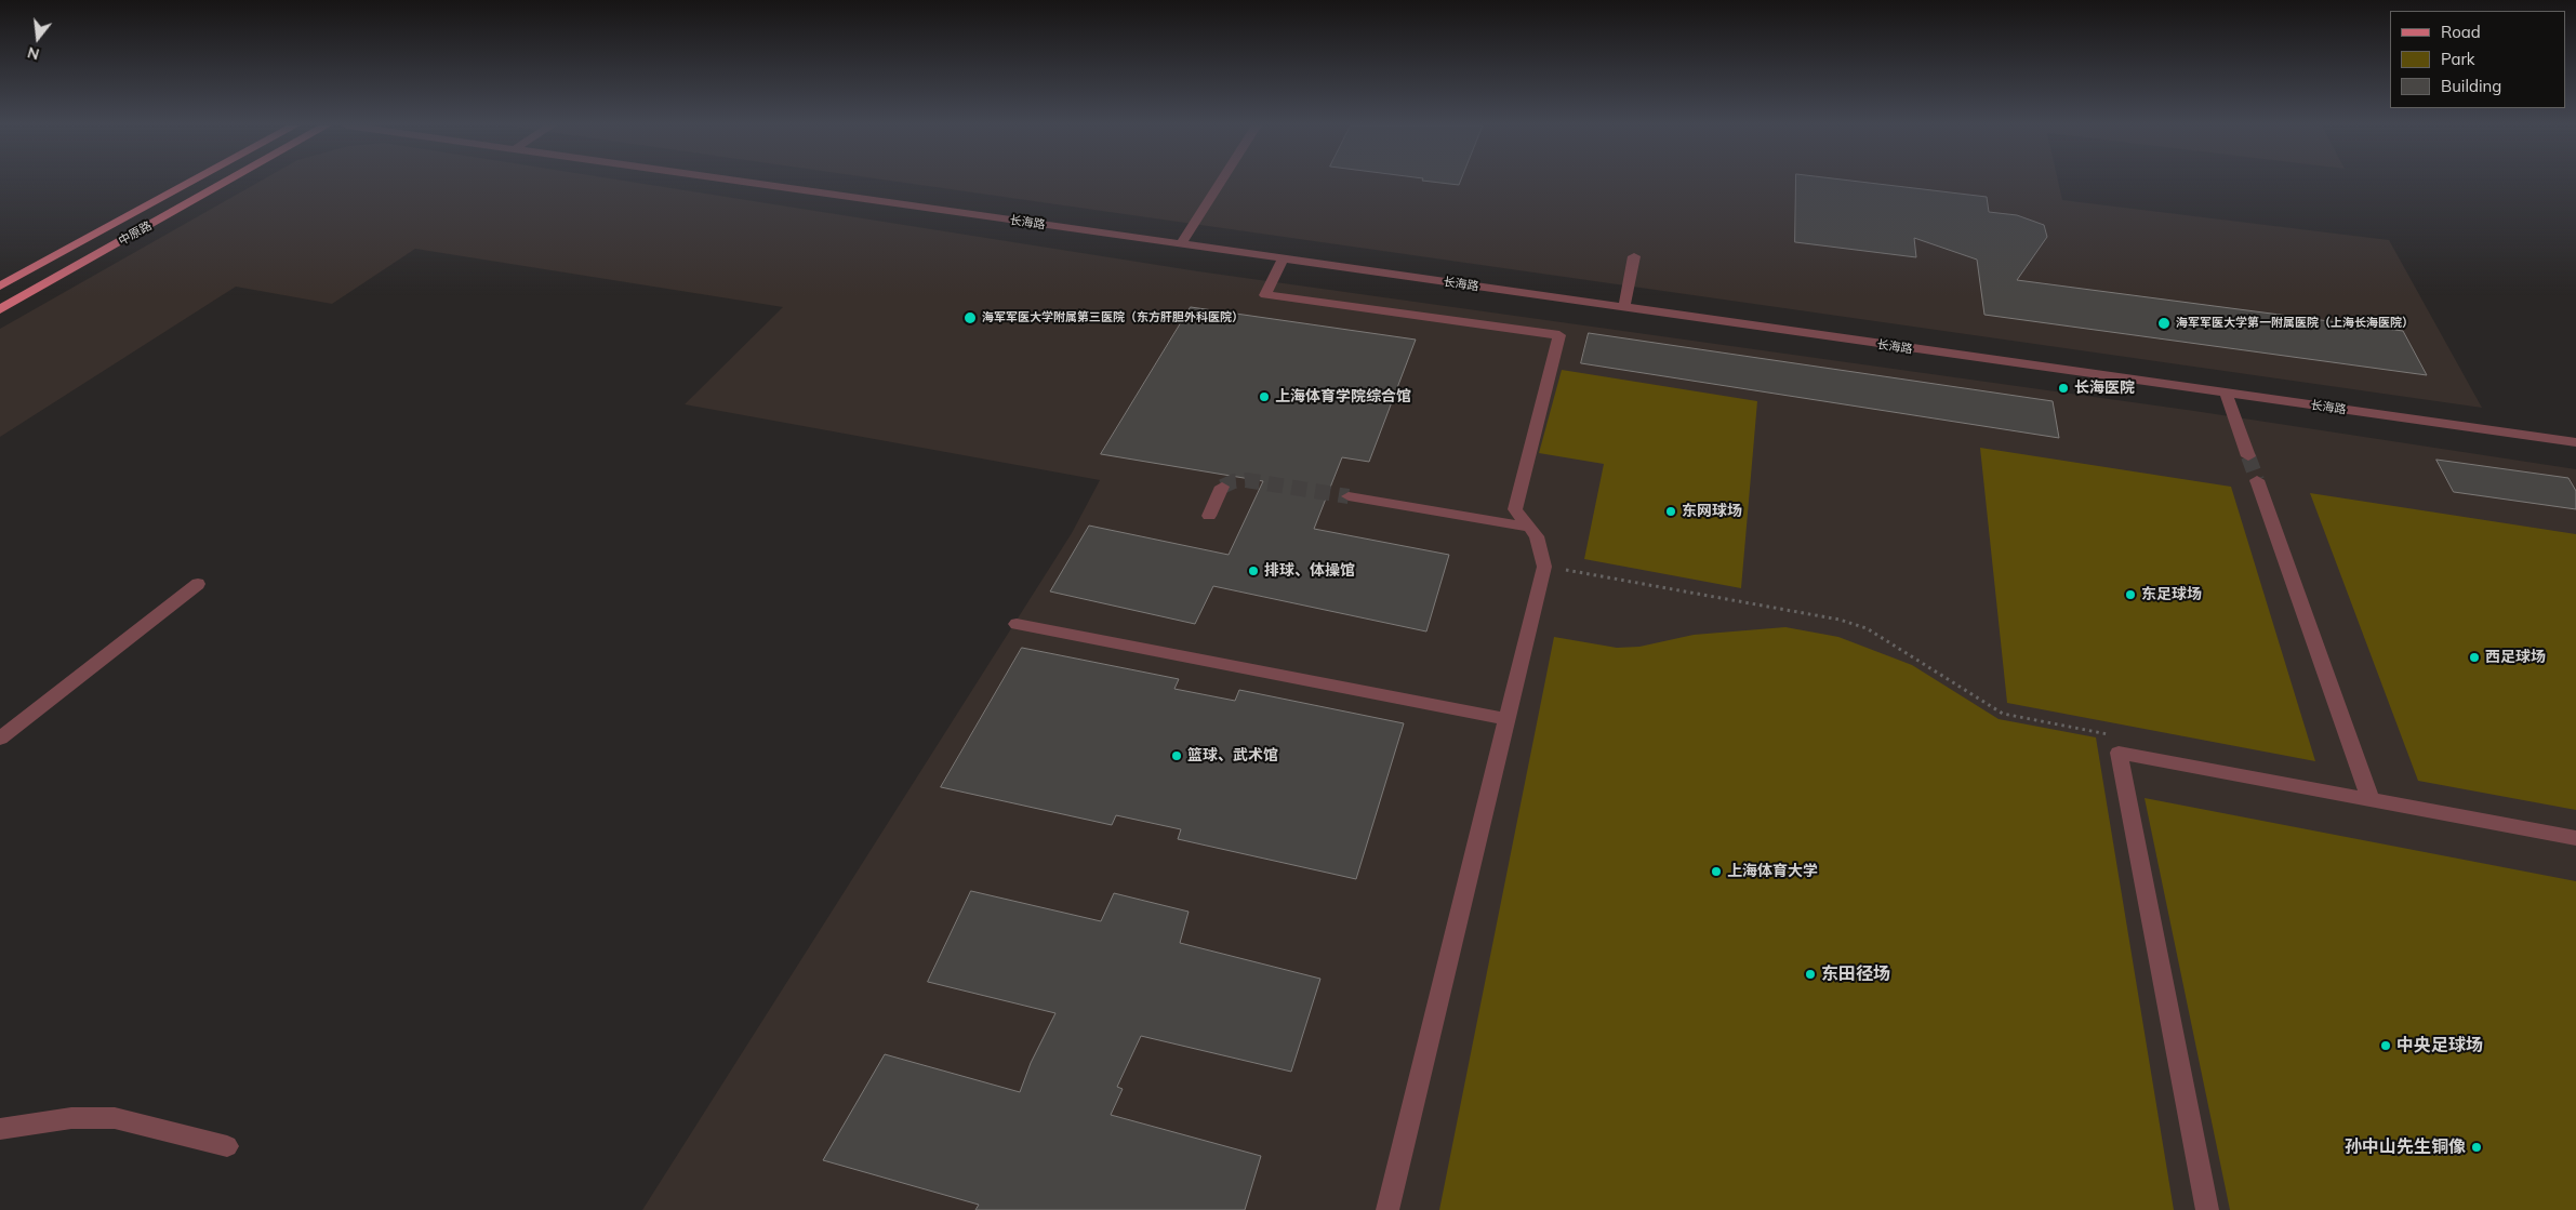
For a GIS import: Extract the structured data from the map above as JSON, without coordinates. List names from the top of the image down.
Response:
{
  "streets": {
    "main road": ["中原路"],
    "street": ["长海路"]
  },
  "places": [
    "海军军医大学附属第三医院（东方肝胆外科医院）",
    "海军军医大学第一附属医院（上海长海医院）",
    "长海医院",
    "上海体育学院综合馆",
    "东网球场",
    "排球、体操馆",
    "东足球场",
    "西足球场",
    "篮球、武术馆",
    "上海体育大学",
    "东田径场",
    "中央足球场",
    "孙中山先生铜像"
  ],
  "legend": ["Road", "Park", "Building"],
  "north": "bottom"
}
